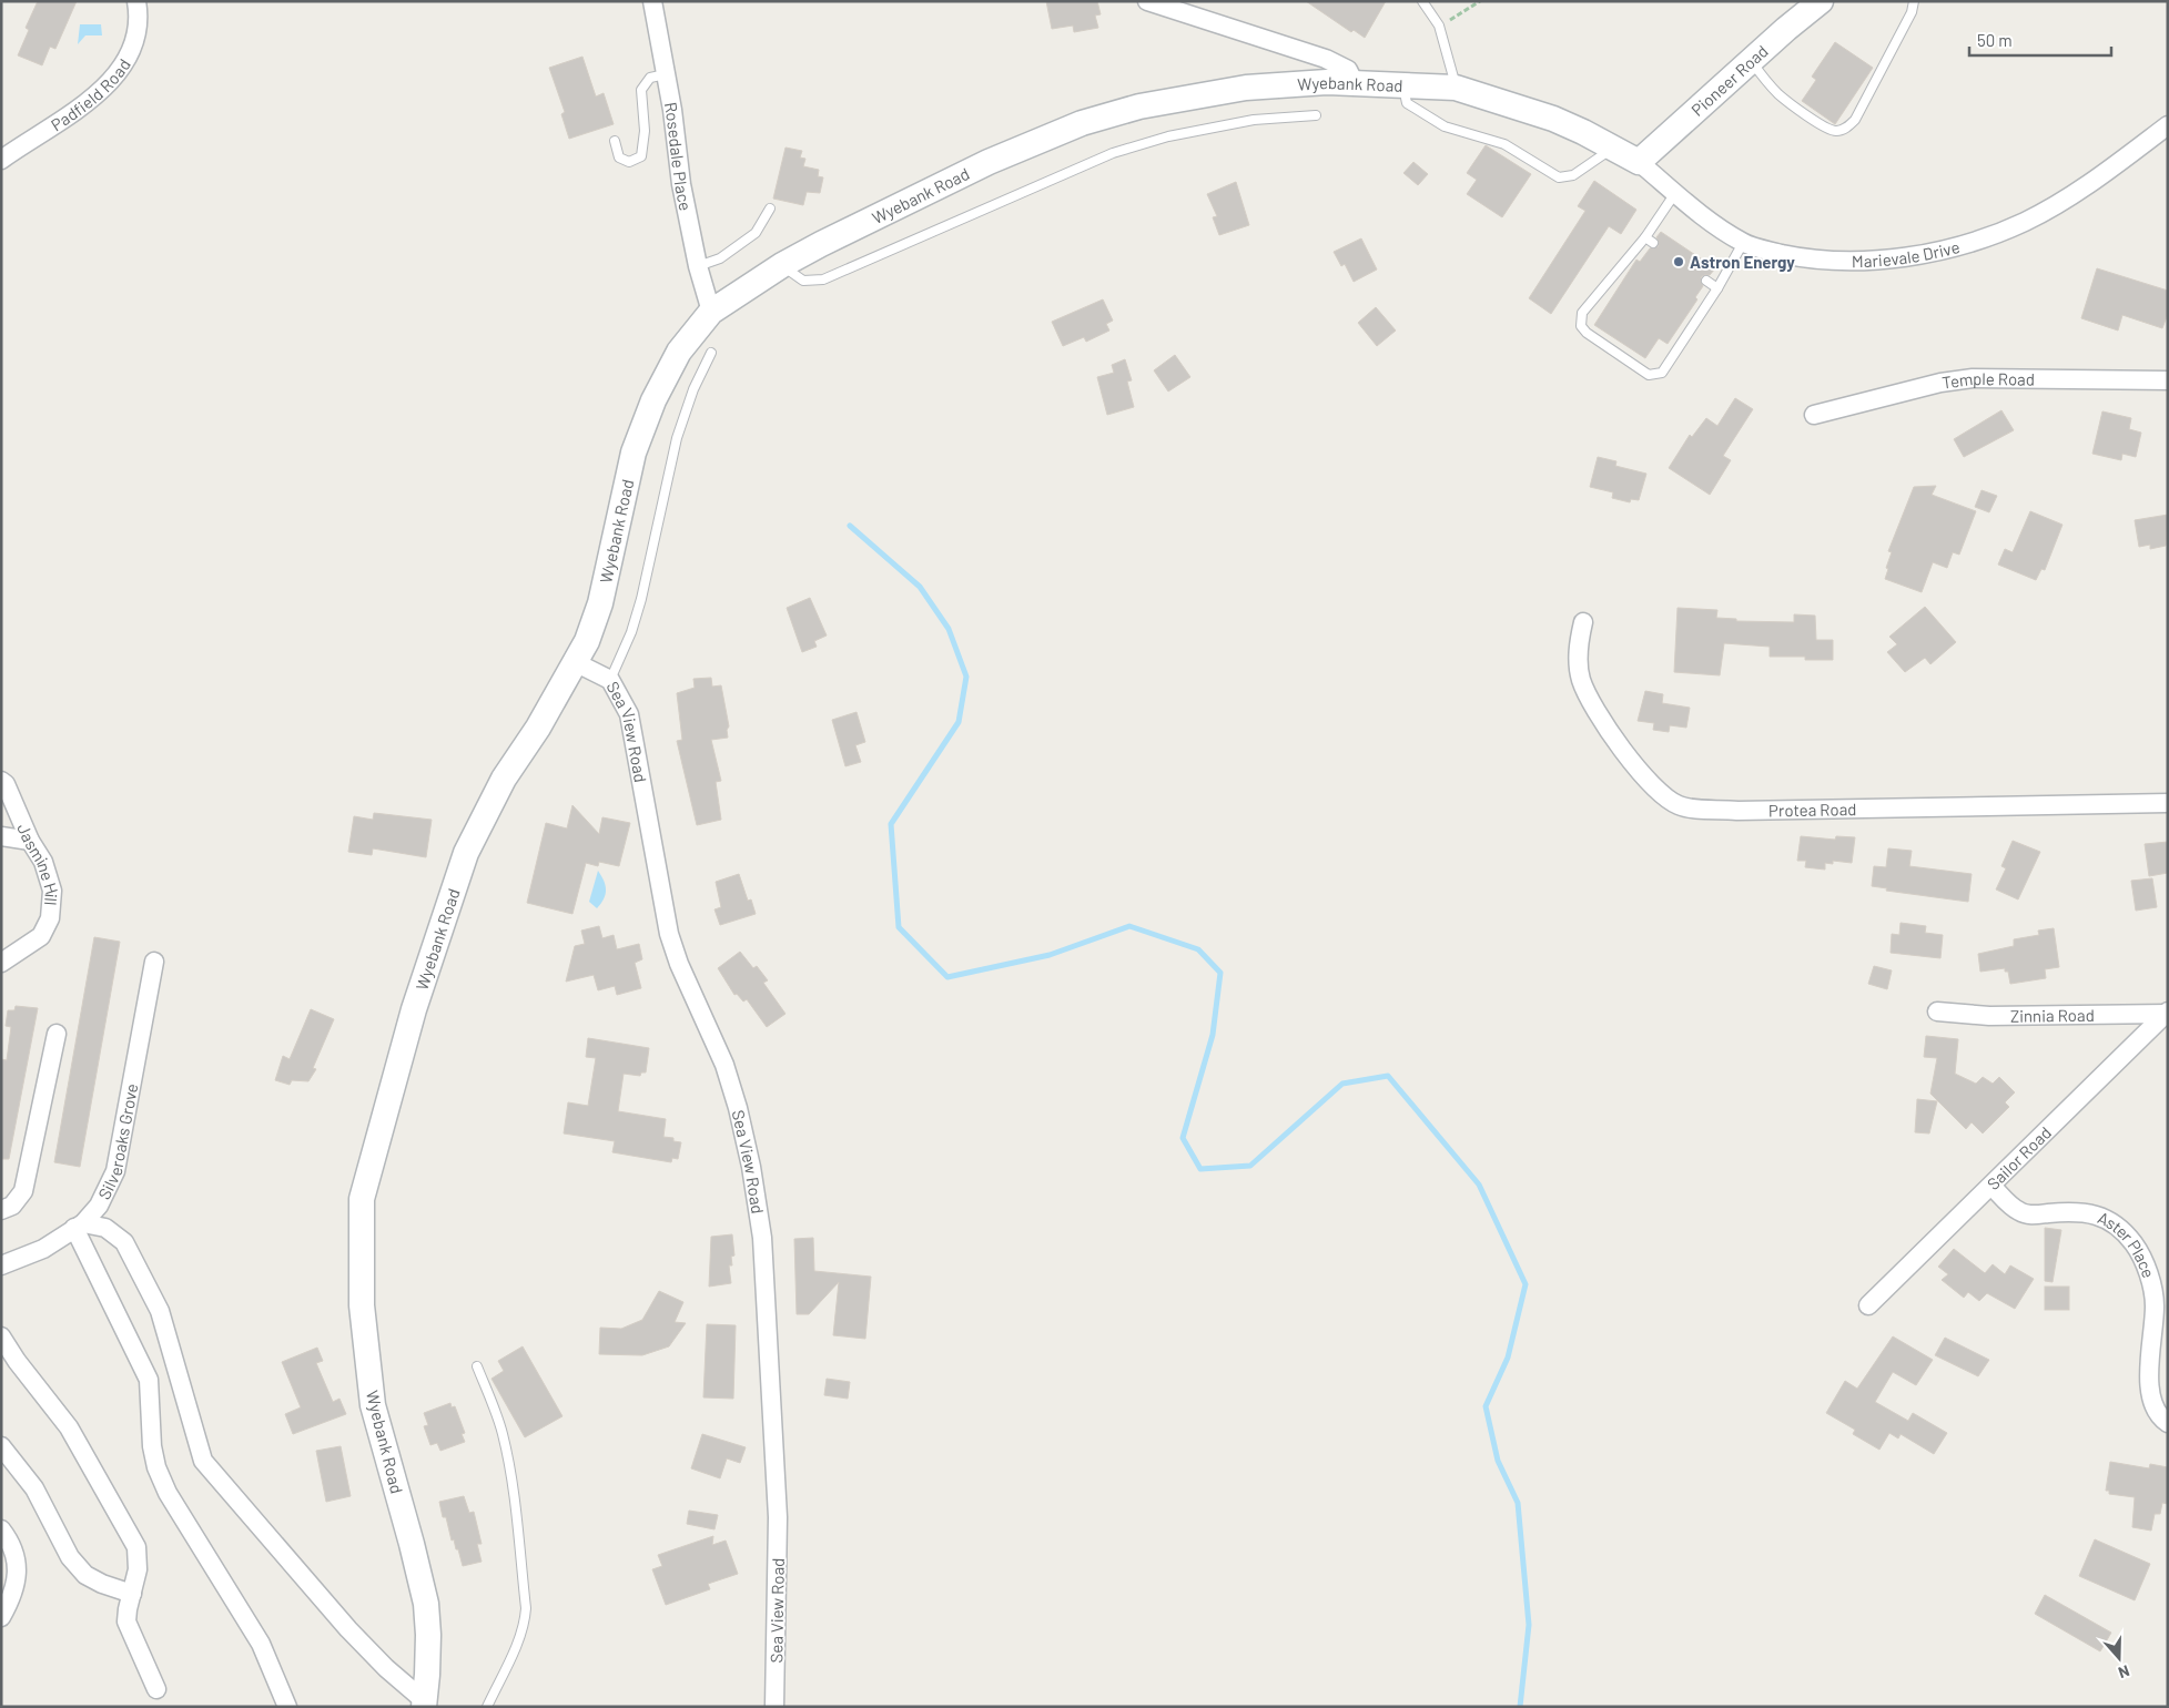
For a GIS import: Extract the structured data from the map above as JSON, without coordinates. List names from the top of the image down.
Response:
{
  "streets": {
    "main road": ["Pioneer Road", "Wyebank Road"],
    "street": [
      "Padfield Road",
      "Rosedale Place",
      "Marievale Drive",
      "Temple Road",
      "Sea View Road",
      "Protea Road",
      "Jasmine Hill",
      "Zinnia Road",
      "Silveroaks Grove",
      "Sailor Road",
      "Aster Place"
    ]
  },
  "crossings": [
    ["Pioneer Road", "Wyebank Road"],
    ["Pioneer Road", "Marievale Drive"],
    ["Wyebank Road", "Rosedale Place"],
    ["Wyebank Road", "Marievale Drive"],
    ["Wyebank Road", "Sea View Road"],
    ["Zinnia Road", "Sailor Road"],
    ["Sailor Road", "Aster Place"]
  ],
  "places": ["Astron Energy"],
  "scale_bar": "50 m",
  "north": "bottom"
}
